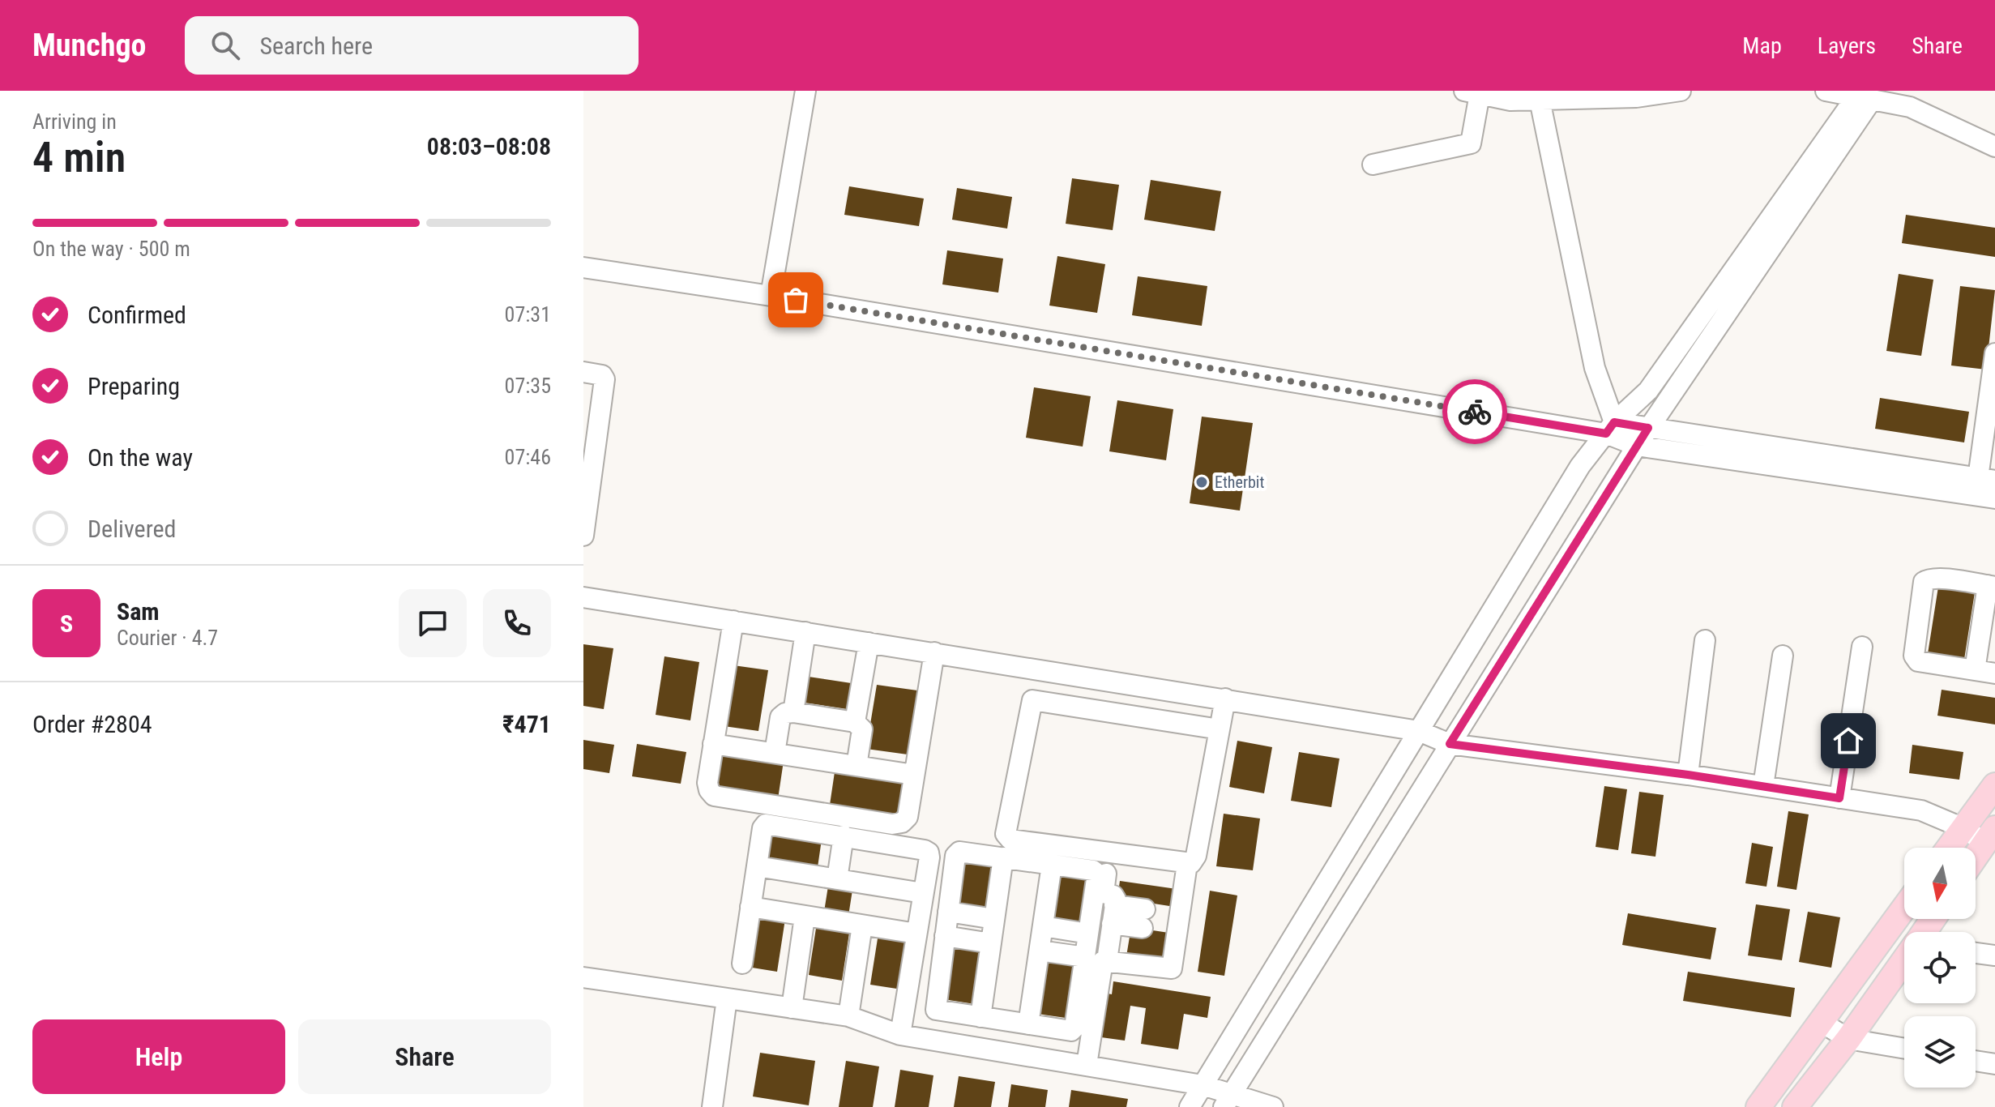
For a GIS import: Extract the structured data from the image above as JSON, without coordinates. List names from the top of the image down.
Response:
{
  "places": ["Etherbit"],
  "north": "bottom",
  "page": {
    "header": "Munchgo",
    "search": "Search here",
    "nav": ["Map", "Layers", "Share"],
    "heading": ["4 min", "Arriving in", "08:03–08:08"],
    "panel": [
      "Sam",
      "Courier · 4.7",
      "Order #2804",
      "₹471"
    ],
    "bar": "On the way · 500 m",
    "list": [
      ["Confirmed", "07:31"],
      ["Preparing", "07:35"],
      ["On the way", "07:46"],
      "Delivered"
    ],
    "round": "S",
    "buttons": ["Help", "Share"]
  }
}
